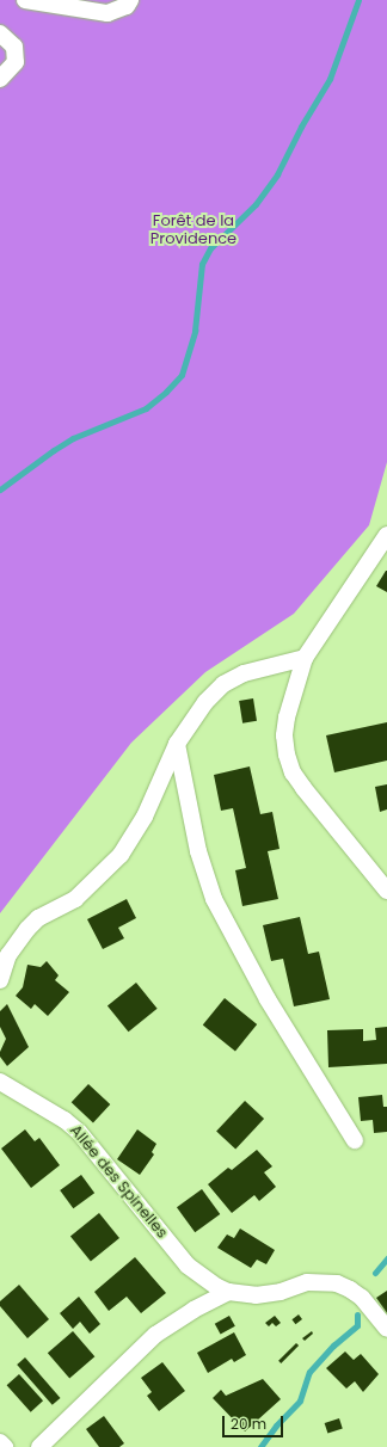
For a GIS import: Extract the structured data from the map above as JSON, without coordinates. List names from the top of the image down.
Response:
{
  "streets": {
    "street": ["Allée des Spinelles"]
  },
  "parks": ["Forêt de la Providence"],
  "scale_bar": "20 m"
}
